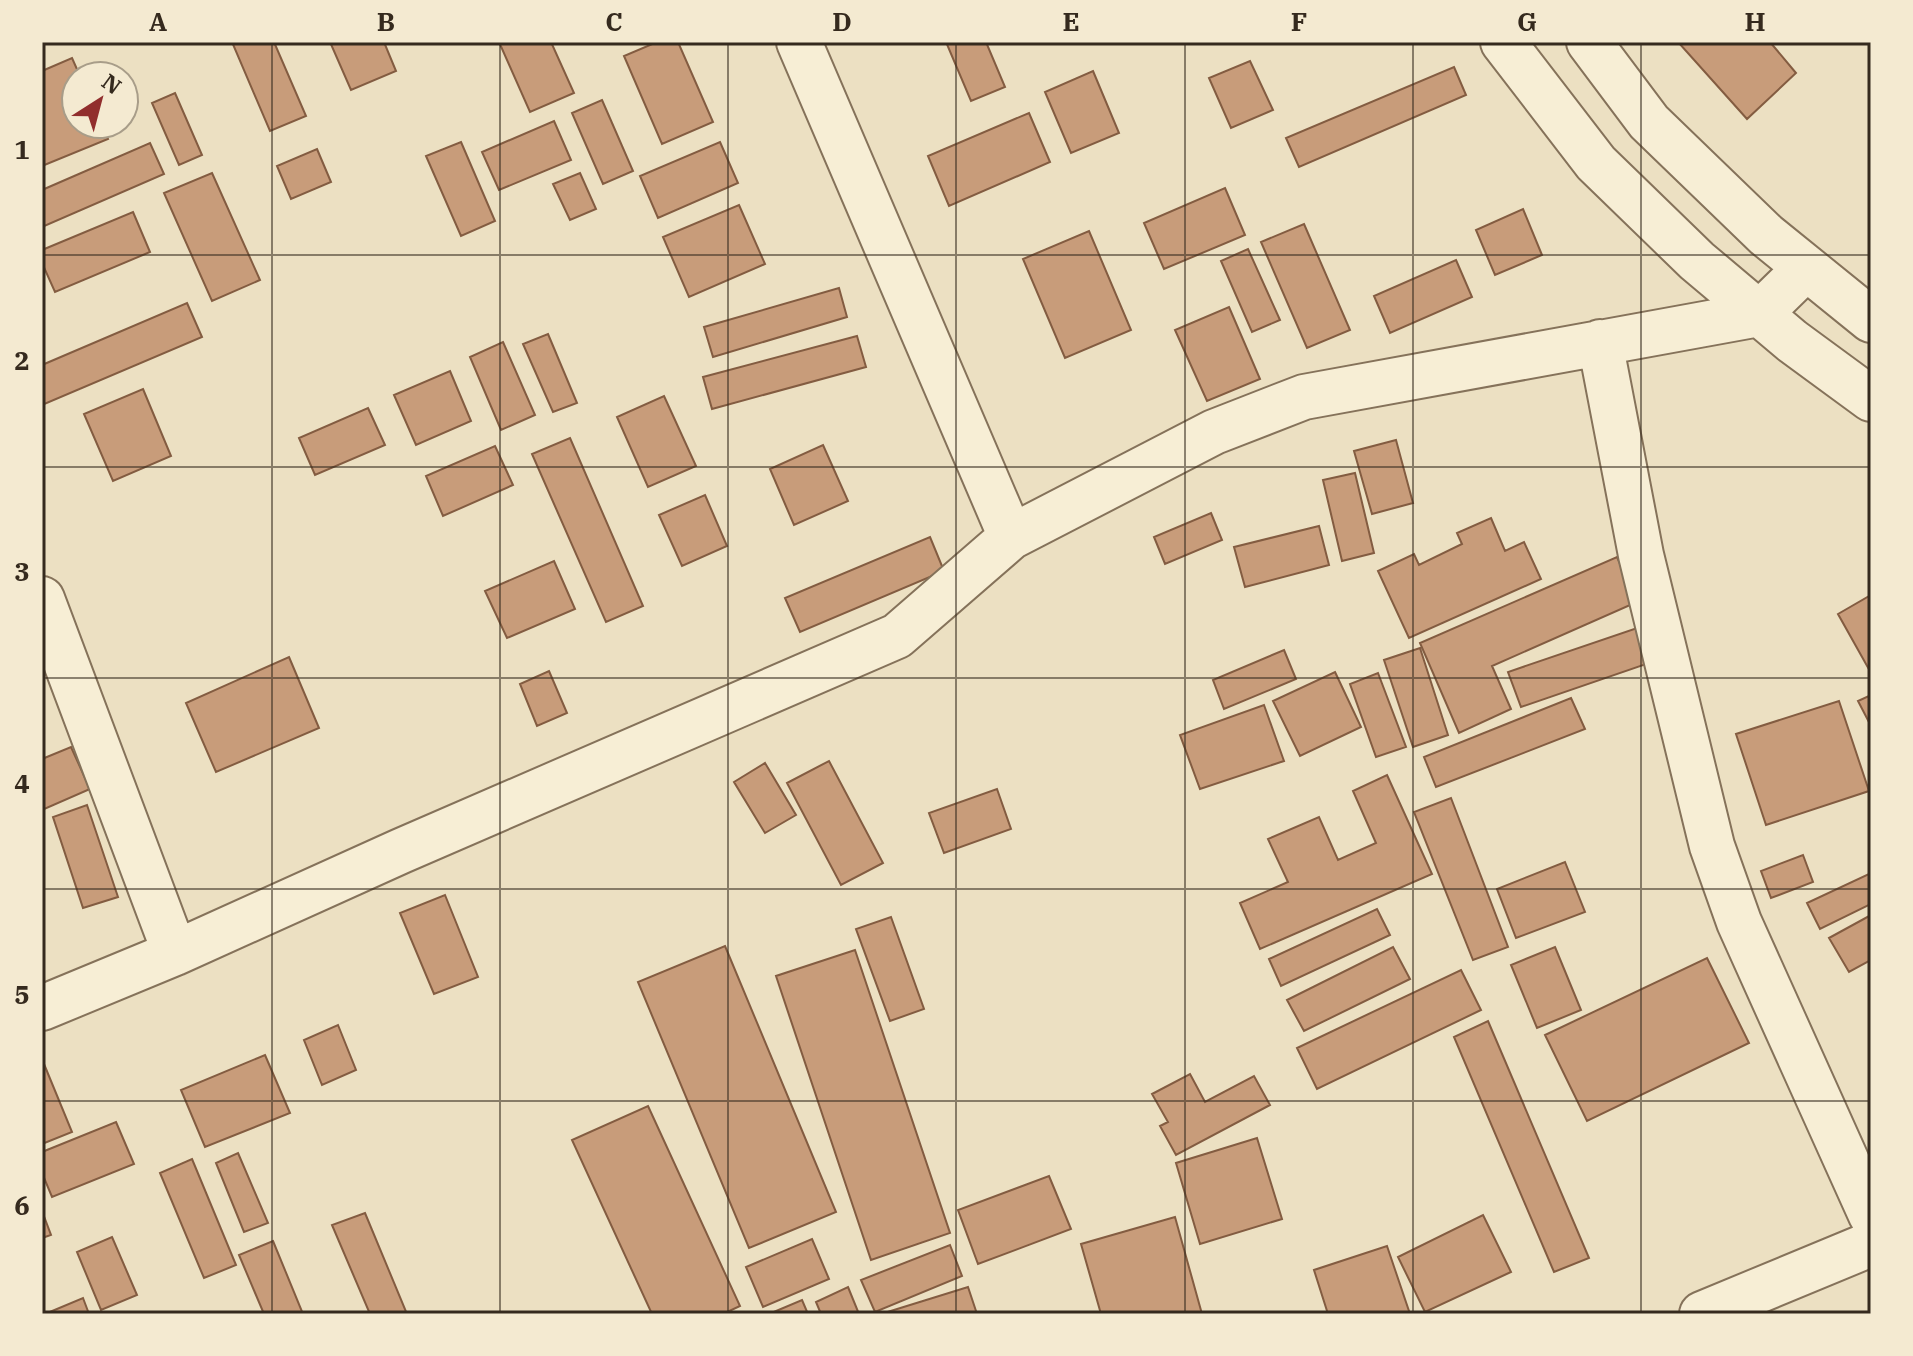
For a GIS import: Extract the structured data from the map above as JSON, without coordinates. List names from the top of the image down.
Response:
{
  "north": "top right",
  "grid": {
    "columns": [
      "A",
      "B",
      "C",
      "D",
      "E",
      "F",
      "G",
      "H"
    ],
    "rows": [
      "1",
      "2",
      "3",
      "4",
      "5",
      "6"
    ]
  }
}
